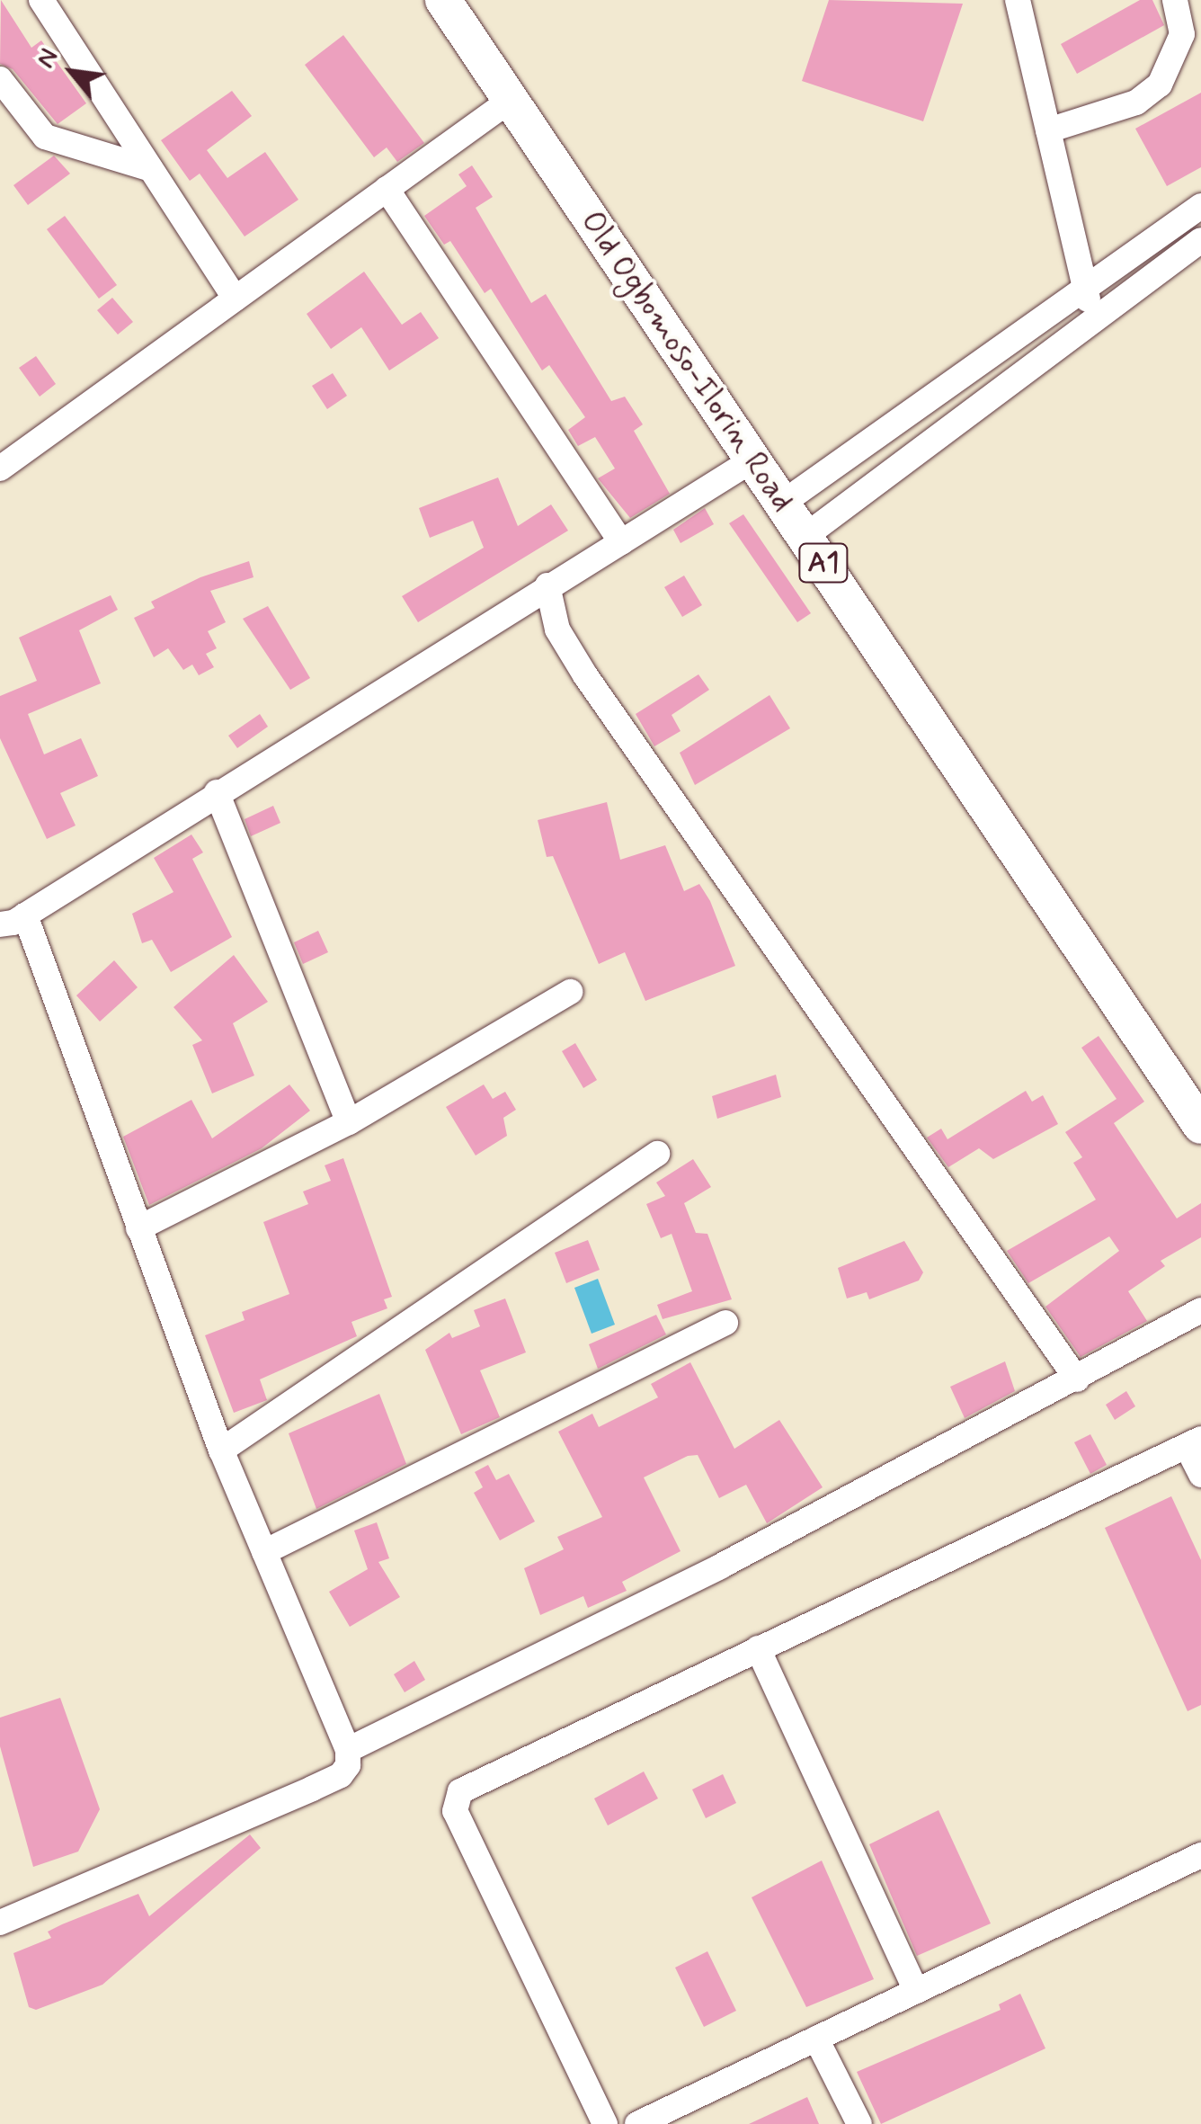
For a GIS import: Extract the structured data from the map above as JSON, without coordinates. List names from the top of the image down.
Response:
{
  "streets": {
    "highway": ["Old Ogbomoso-Ilorin Road", "A1"]
  },
  "north": "top left"
}
